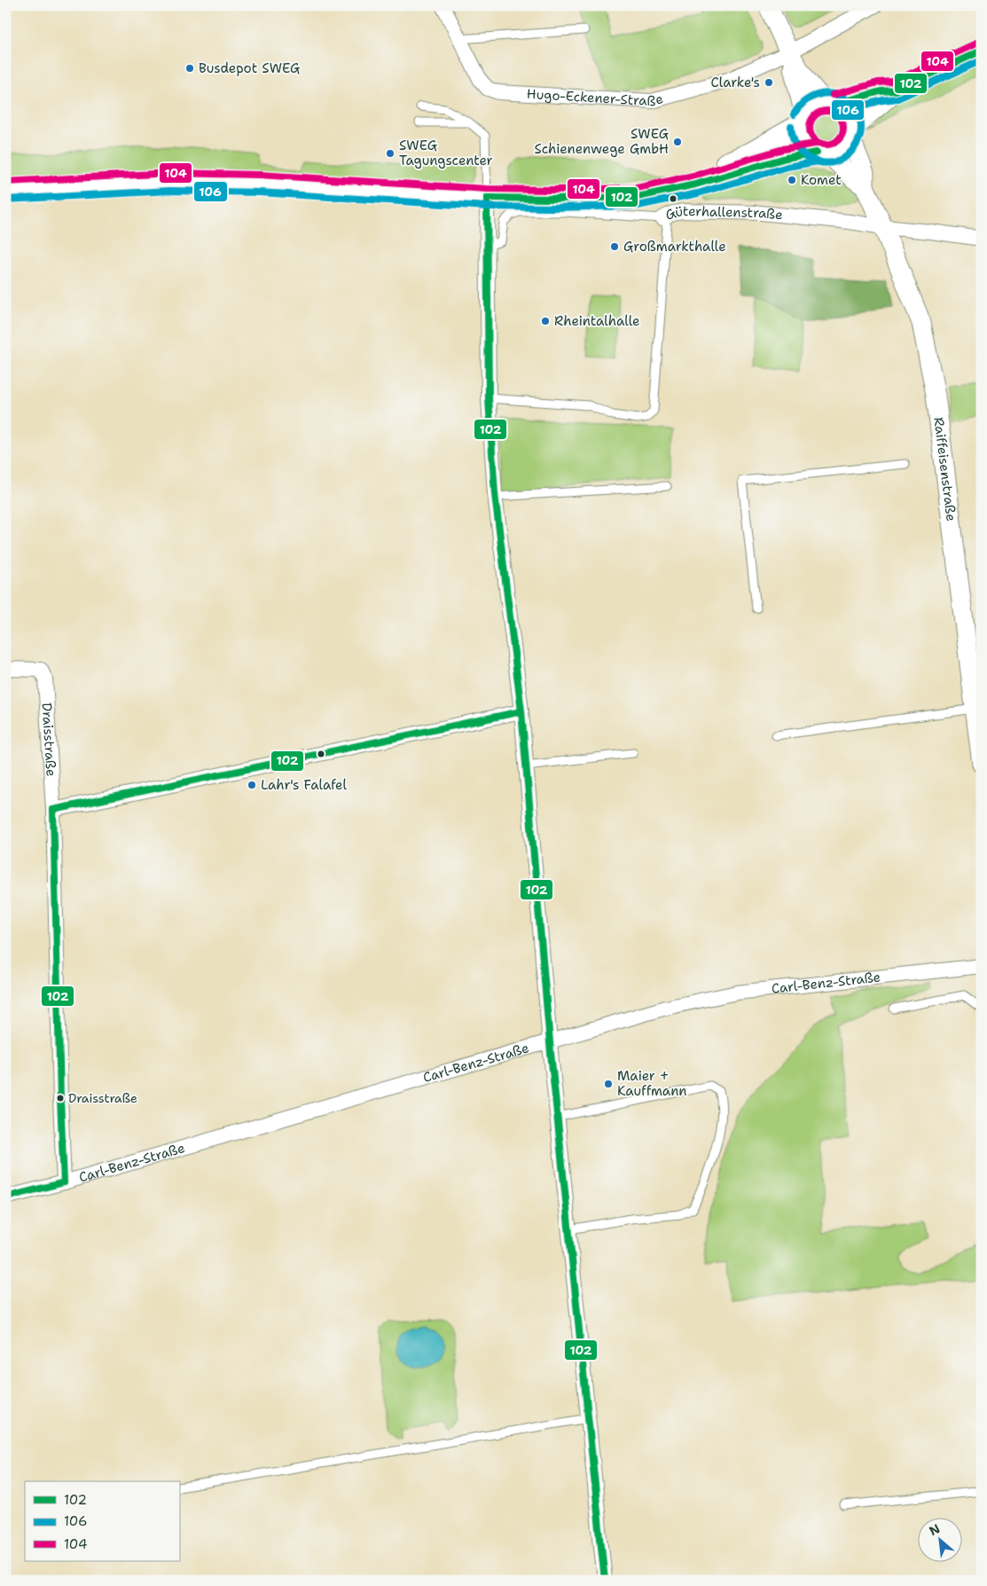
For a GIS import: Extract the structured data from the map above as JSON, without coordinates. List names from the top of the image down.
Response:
{
  "streets": {
    "street": [
      "Hugo-Eckener-Straße",
      "Güterhallenstraße",
      "Raiffeisenstraße",
      "Draisstraße",
      "Carl-Benz-Straße"
    ]
  },
  "crossings": [
    ["Güterhallenstraße", "Raiffeisenstraße"],
    ["Draisstraße", "Carl-Benz-Straße"]
  ],
  "places": [
    "Busdepot SWEG",
    "Clarke's",
    "SWEG Schienenwege GmbH",
    "SWEG Tagungscenter",
    "Komet",
    "Großmarkthalle",
    "Rheintalhalle",
    "Lahr's Falafel",
    "Maier + Kauffmann",
    "Draisstraße"
  ],
  "lines": ["transit line 104", "transit line 102", "transit line 106"],
  "legend": ["102", "106", "104"],
  "north": "top left"
}
